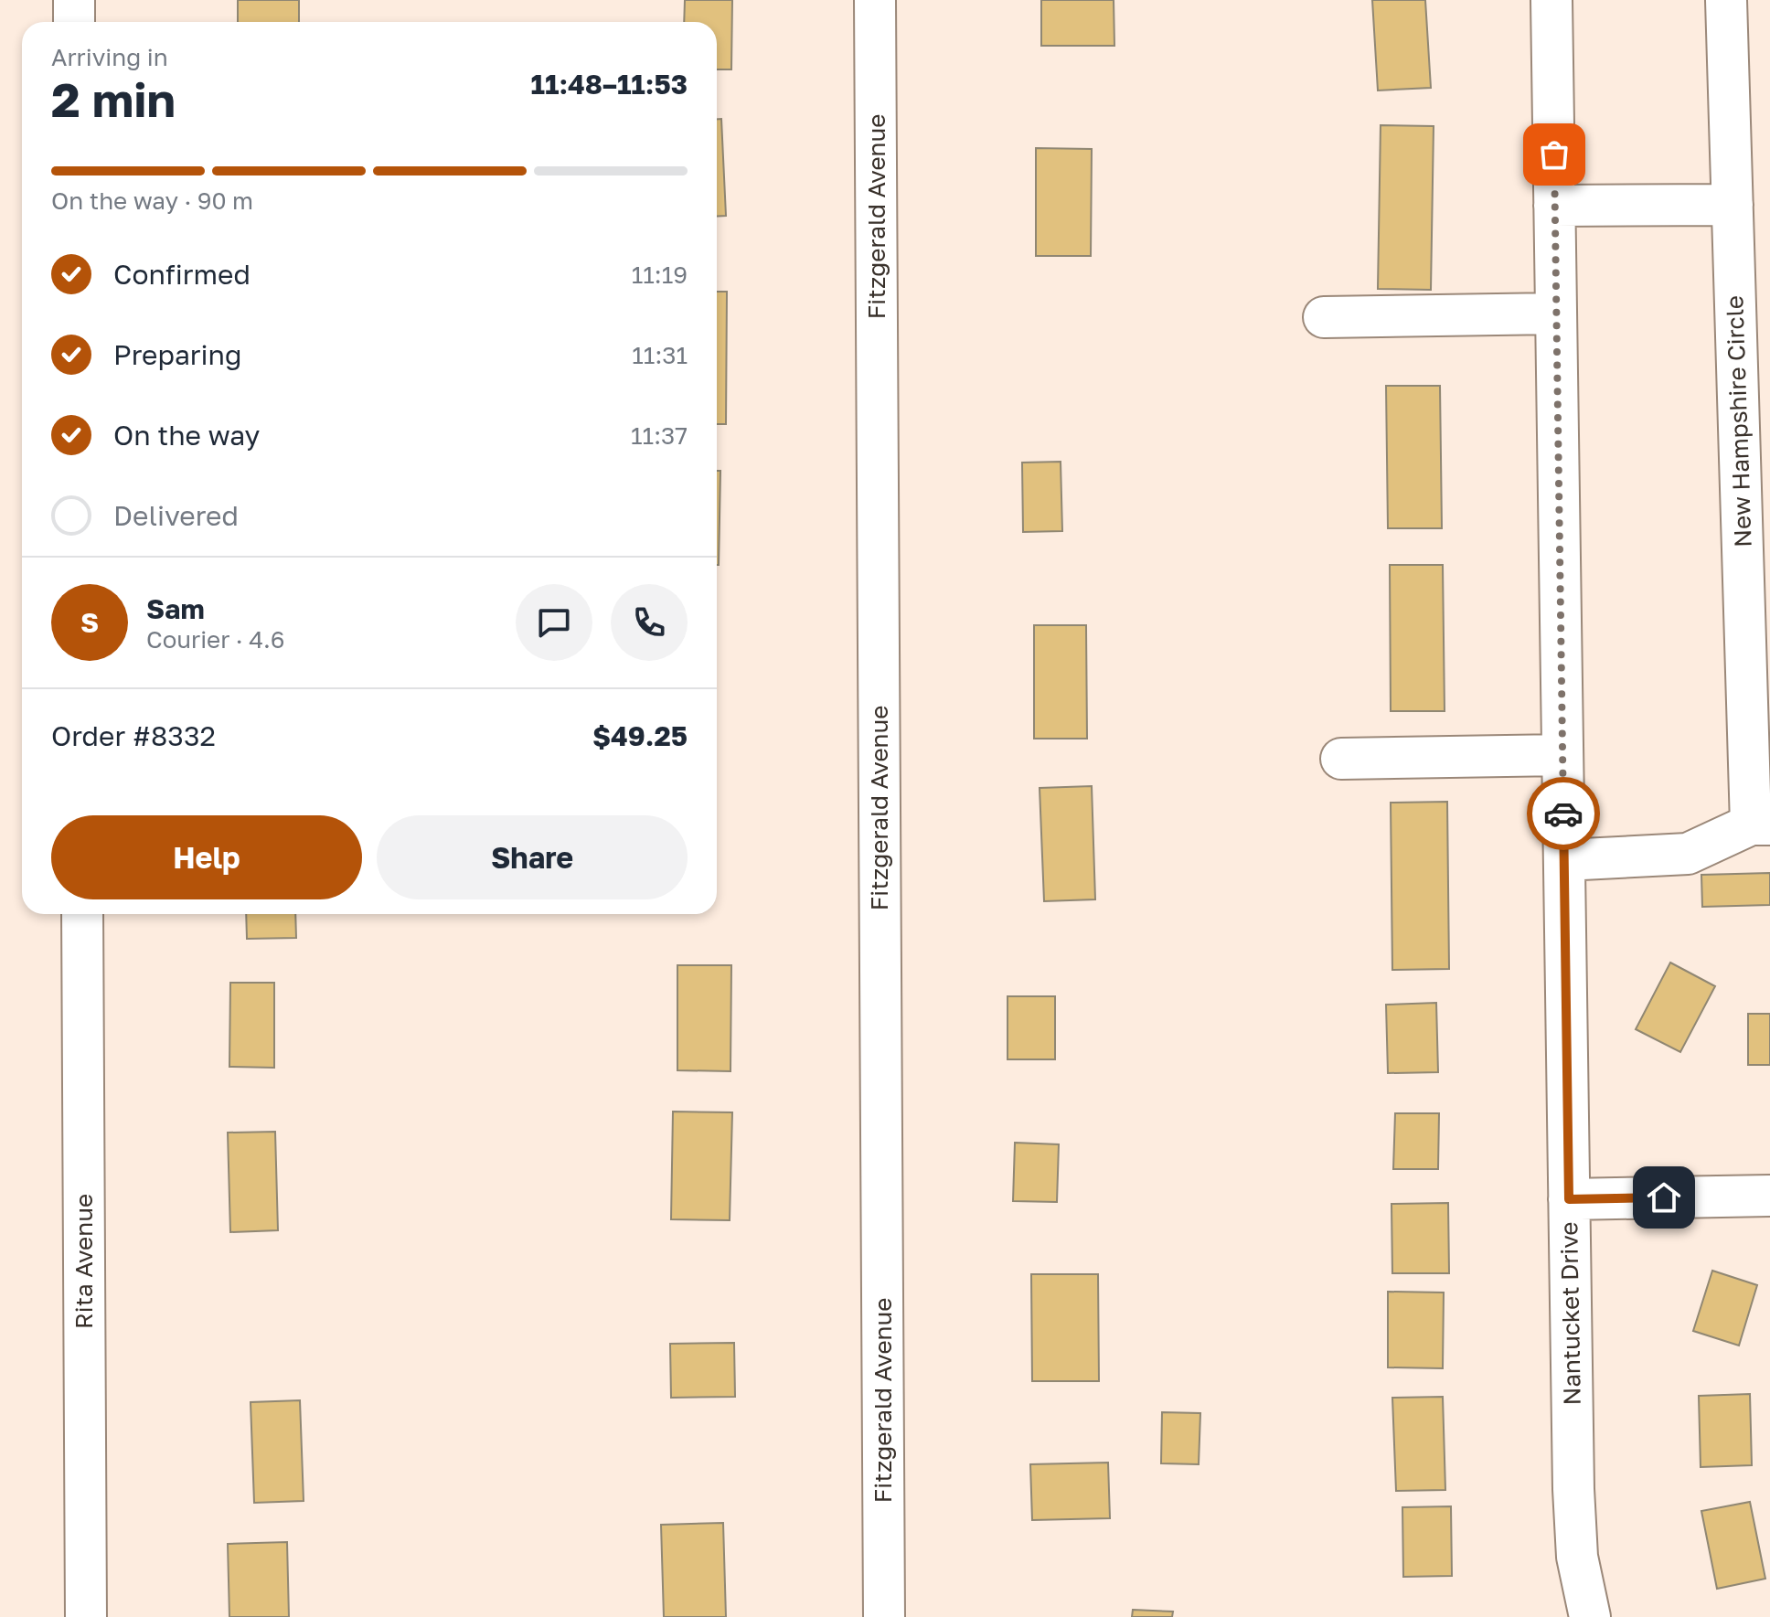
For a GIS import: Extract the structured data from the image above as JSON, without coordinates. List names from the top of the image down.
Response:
{
  "streets": {
    "street": [
      "Fitzgerald Avenue",
      "New Hampshire Circle",
      "Rita Avenue",
      "Nantucket Drive"
    ]
  },
  "page": {
    "heading": ["2 min", "Arriving in", "11:48–11:53"],
    "panel": [
      "Sam",
      "Courier · 4.6",
      "Order #8332",
      "$49.25"
    ],
    "bar": "On the way · 90 m",
    "list": [
      ["Confirmed", "11:19"],
      ["Preparing", "11:31"],
      ["On the way", "11:37"],
      "Delivered"
    ],
    "round": "S",
    "buttons": ["Help", "Share"]
  }
}
